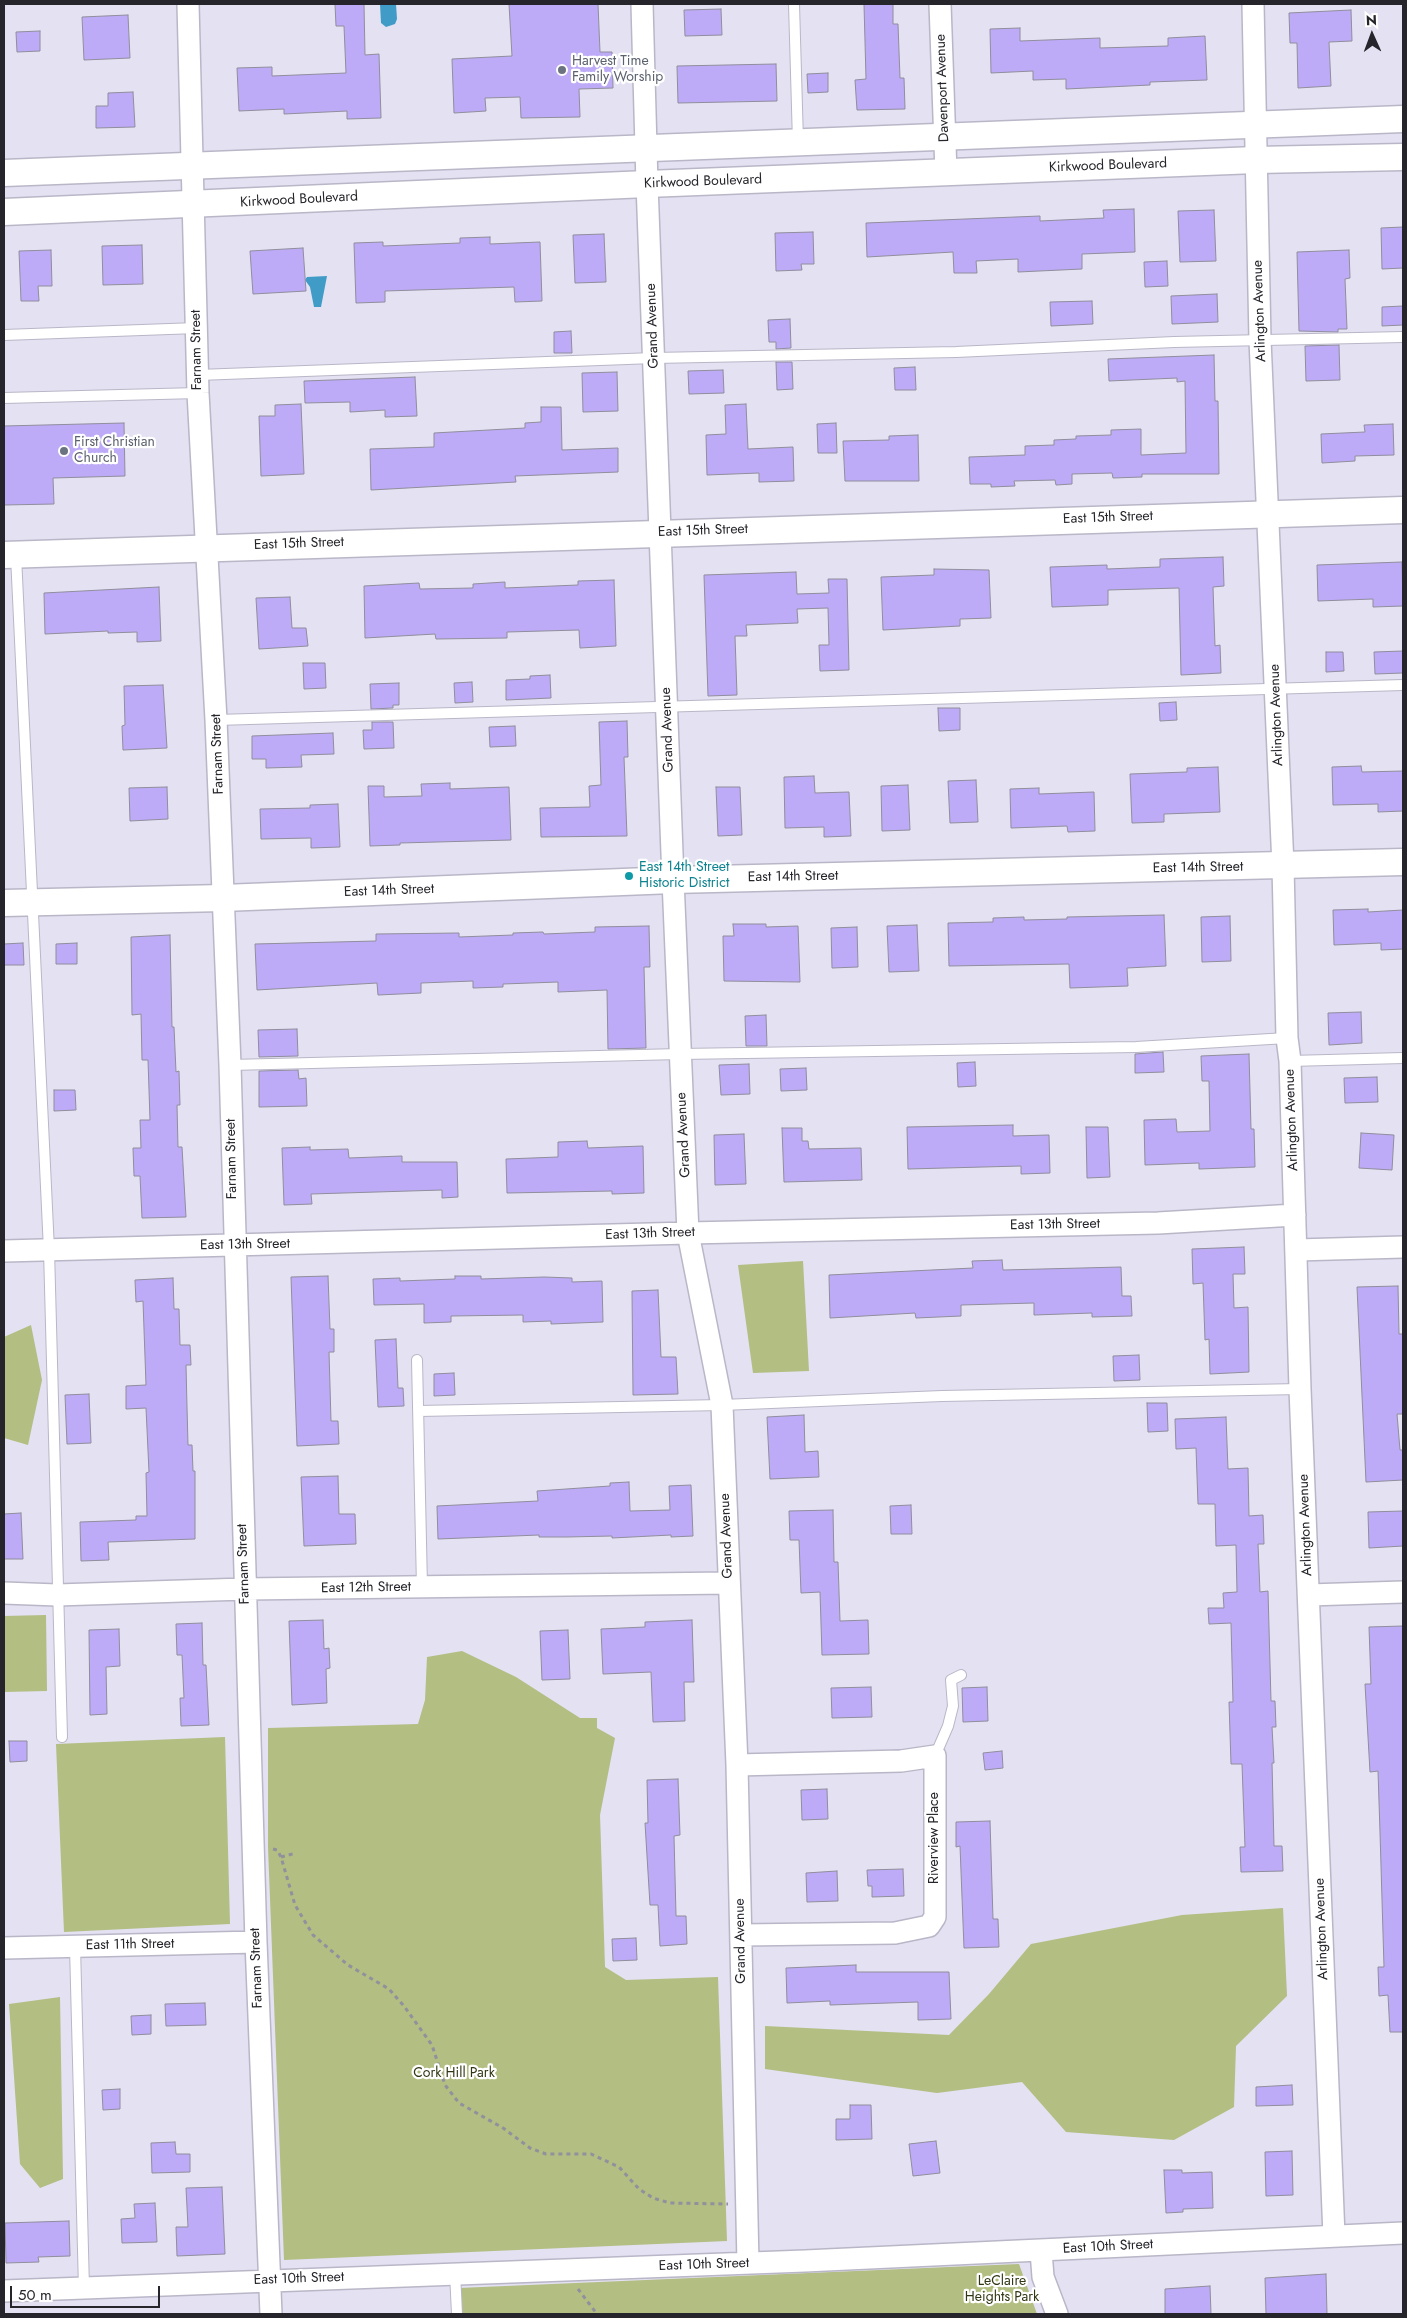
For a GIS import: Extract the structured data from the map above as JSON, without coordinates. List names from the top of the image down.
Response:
{
  "streets": {
    "street": [
      "Davenport Avenue",
      "Kirkwood Boulevard",
      "Arlington Avenue",
      "Grand Avenue",
      "Farnam Street",
      "East 15th Street",
      "East 14th Street",
      "East 13th Street",
      "East 12th Street",
      "Riverview Place",
      "East 11th Street",
      "East 10th Street"
    ]
  },
  "crossings": [
    ["Davenport Avenue", "Kirkwood Boulevard"],
    ["Kirkwood Boulevard", "Arlington Avenue"],
    ["Kirkwood Boulevard", "Grand Avenue"],
    ["Kirkwood Boulevard", "Farnam Street"],
    ["Arlington Avenue", "East 15th Street"],
    ["Arlington Avenue", "East 14th Street"],
    ["Arlington Avenue", "East 13th Street"],
    ["Arlington Avenue", "East 10th Street"],
    ["Grand Avenue", "East 15th Street"],
    ["Grand Avenue", "East 14th Street"],
    ["Grand Avenue", "East 13th Street"],
    ["Grand Avenue", "East 12th Street"],
    ["Grand Avenue", "Riverview Place"],
    ["Grand Avenue", "East 10th Street"],
    ["Farnam Street", "East 15th Street"],
    ["Farnam Street", "East 14th Street"],
    ["Farnam Street", "East 13th Street"],
    ["Farnam Street", "East 12th Street"],
    ["Farnam Street", "East 11th Street"],
    ["Farnam Street", "East 10th Street"]
  ],
  "parks": ["Cork Hill Park", "LeClaire Heights Park"],
  "places": ["Harvest Time Family Worship", "First Christian Church", "East 14th Street Historic District"],
  "scale_bar": "50 m",
  "north": "top"
}
